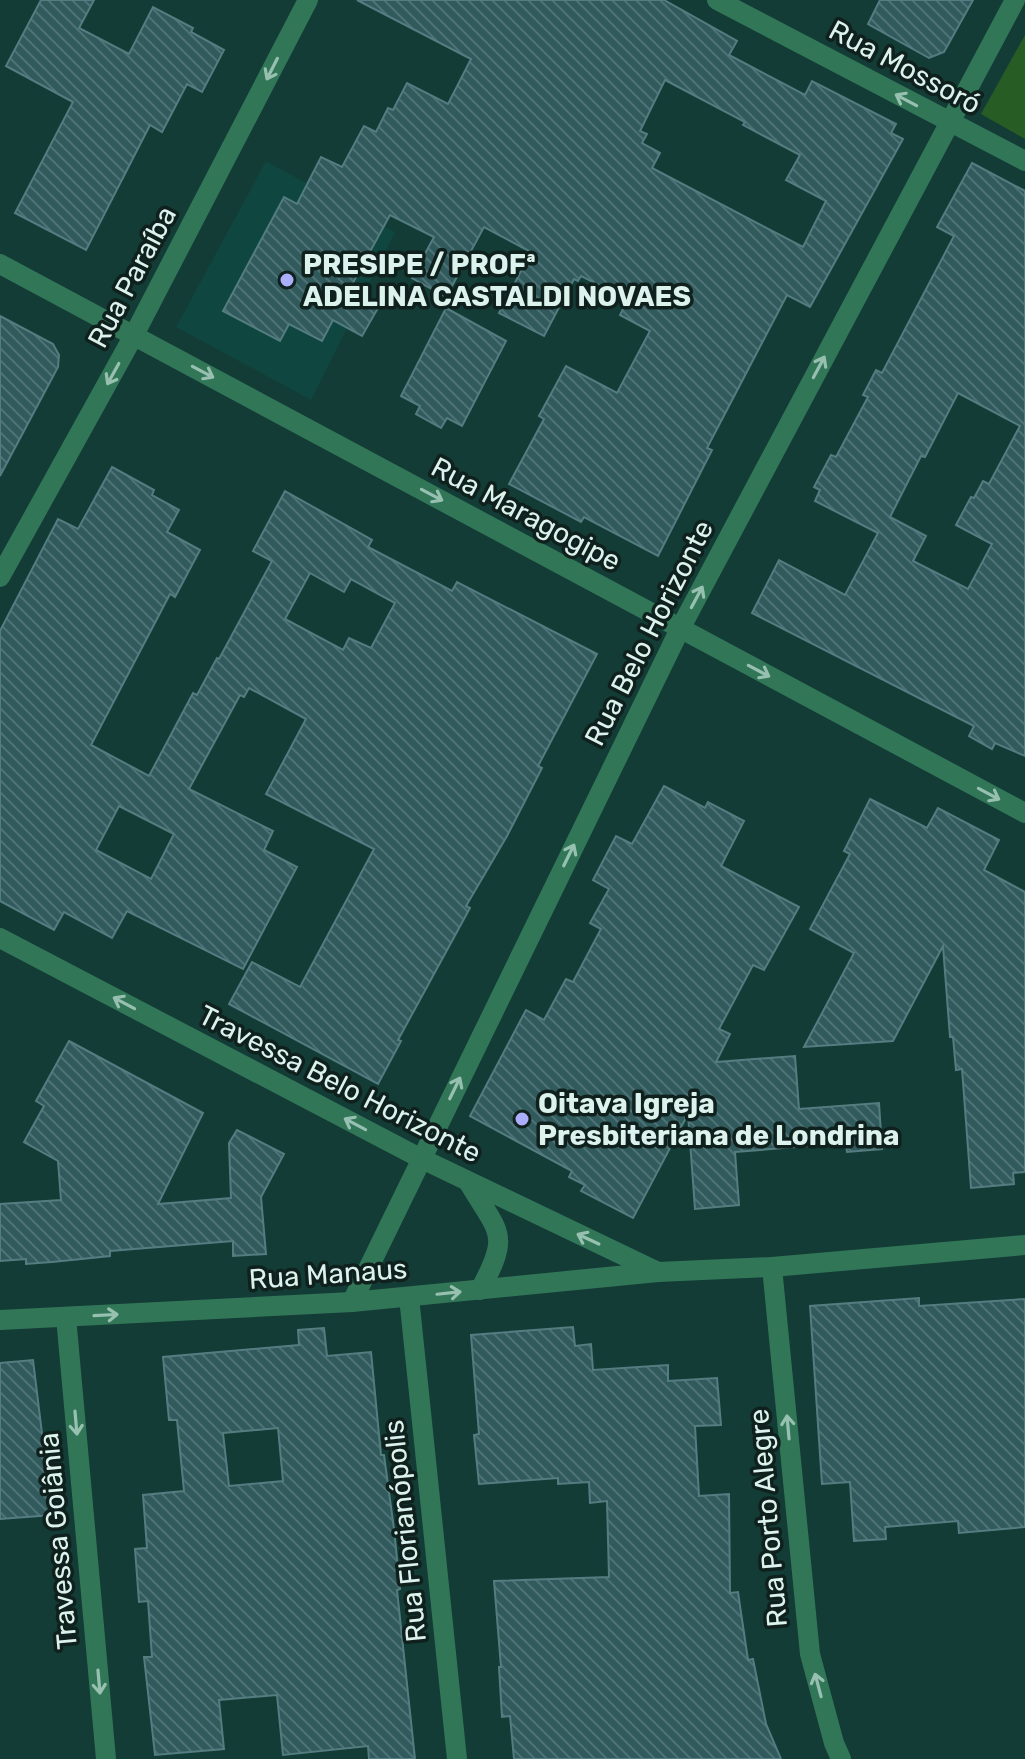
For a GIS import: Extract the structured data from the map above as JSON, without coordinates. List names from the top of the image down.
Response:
{
  "streets": {
    "street": [
      "Rua Mossoró",
      "Rua Paraíba",
      "Rua Maragogipe",
      "Rua Belo Horizonte",
      "Travessa Belo Horizonte",
      "Rua Manaus",
      "Rua Porto Alegre",
      "Rua Florianópolis",
      "Travessa Goiânia"
    ]
  },
  "crossings": [
    ["Rua Mossoró", "Rua Belo Horizonte"],
    ["Rua Paraíba", "Rua Maragogipe"],
    ["Rua Maragogipe", "Rua Belo Horizonte"],
    ["Rua Belo Horizonte", "Travessa Belo Horizonte"],
    ["Rua Belo Horizonte", "Rua Manaus"],
    ["Travessa Belo Horizonte", "Rua Manaus"],
    ["Rua Manaus", "Rua Porto Alegre"],
    ["Rua Manaus", "Rua Florianópolis"],
    ["Rua Manaus", "Travessa Goiânia"]
  ],
  "one_way": [
    "Rua Mossoró",
    "Rua Paraíba",
    "Rua Maragogipe",
    "Rua Belo Horizonte",
    "Travessa Belo Horizonte",
    "Rua Porto Alegre",
    "Travessa Goiânia"
  ],
  "places": ["PRESIPE / PROFª ADELINA CASTALDI NOVAES", "Oitava Igreja Presbiteriana de Londrina"]
}
